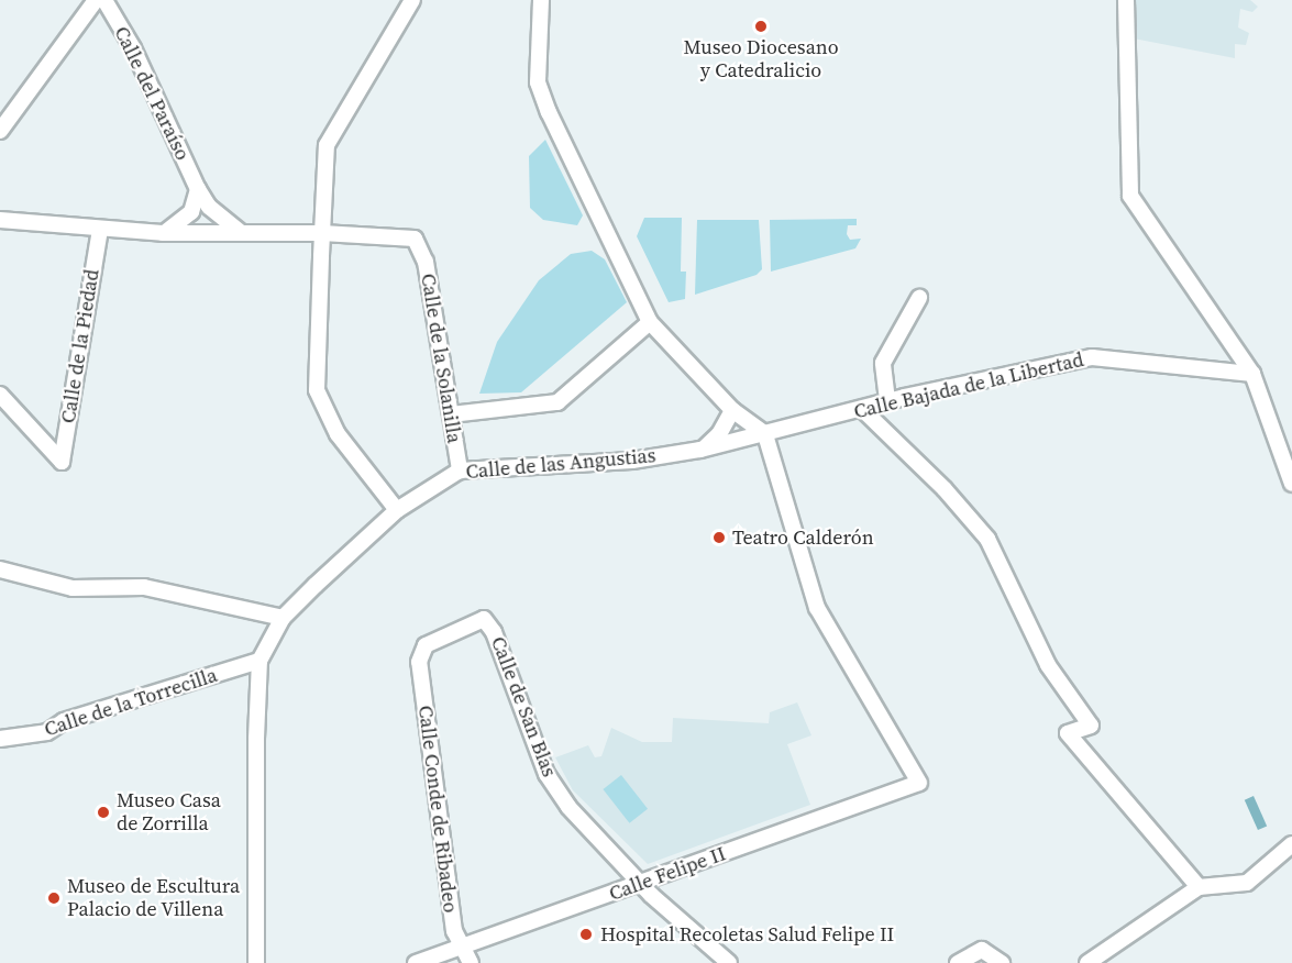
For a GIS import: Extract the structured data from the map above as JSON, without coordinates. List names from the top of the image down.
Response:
{
  "streets": {
    "street": [
      "Calle del Paraíso",
      "Calle de la Piedad",
      "Calle de la Solanilla",
      "Calle Bajada de la Libertad",
      "Calle de las Angustias",
      "Calle de la Torrecilla",
      "Calle de San Blas",
      "Calle Conde de Ribadeo",
      "Calle Felipe II"
    ]
  },
  "crossings": [
    ["Calle de la Solanilla", "Calle de las Angustias"],
    ["Calle Bajada de la Libertad", "Calle de las Angustias"],
    ["Calle Bajada de la Libertad", "Calle Felipe II"],
    ["Calle de las Angustias", "Calle de la Torrecilla"],
    ["Calle de las Angustias", "Calle Felipe II"],
    ["Calle de San Blas", "Calle Conde de Ribadeo"],
    ["Calle de San Blas", "Calle Felipe II"],
    ["Calle Conde de Ribadeo", "Calle Felipe II"]
  ],
  "places": [
    "Museo Diocesano y Catedralicio",
    "Teatro Calderón",
    "Museo Casa de Zorrilla",
    "Museo de Escultura Palacio de Villena",
    "Hospital Recoletas Salud Felipe II"
  ]
}
